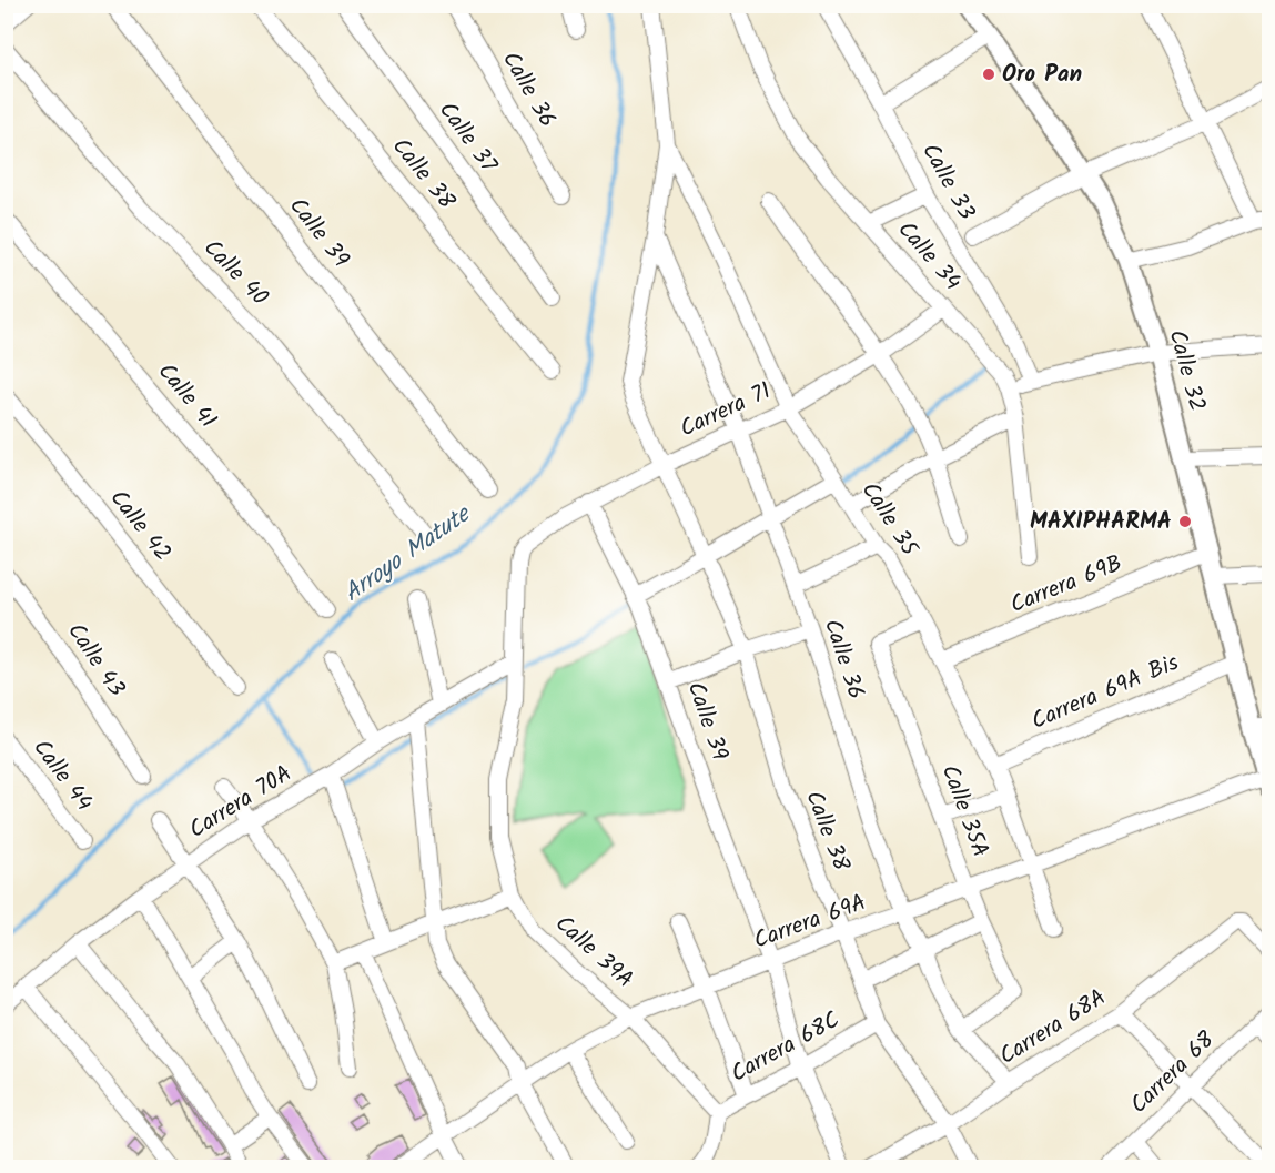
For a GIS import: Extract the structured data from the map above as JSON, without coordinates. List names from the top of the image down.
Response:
{
  "streets": {
    "street": [
      "Calle 36",
      "Calle 37",
      "Calle 38",
      "Calle 33",
      "Calle 39",
      "Calle 34",
      "Calle 40",
      "Calle 32",
      "Calle 41",
      "Carrera 71",
      "Calle 35",
      "Calle 42",
      "Carrera 69B",
      "Calle 43",
      "Carrera 69A Bis",
      "Calle 44",
      "Carrera 70A",
      "Calle 35A",
      "Carrera 69A",
      "Calle 39A",
      "Carrera 68A",
      "Carrera 68C",
      "Carrera 68"
    ]
  },
  "crossings": [
    ["Calle 36", "Calle 38"],
    ["Calle 36", "Carrera 71"],
    ["Calle 36", "Calle 35A"],
    ["Calle 36", "Carrera 69A"],
    ["Calle 36", "Carrera 68A"],
    ["Calle 38", "Carrera 71"],
    ["Calle 38", "Carrera 69A"],
    ["Calle 38", "Carrera 68A"],
    ["Calle 38", "Carrera 68C"],
    ["Calle 39", "Carrera 71"],
    ["Calle 39", "Carrera 69A"],
    ["Calle 39", "Carrera 68C"],
    ["Calle 34", "Carrera 71"],
    ["Calle 32", "Carrera 69B"],
    ["Calle 32", "Carrera 69A Bis"],
    ["Calle 32", "Carrera 69A"],
    ["Carrera 71", "Calle 35"],
    ["Carrera 71", "Calle 39A"],
    ["Calle 35", "Carrera 69B"],
    ["Calle 35", "Carrera 69A Bis"],
    ["Calle 35", "Calle 35A"],
    ["Calle 35", "Carrera 69A"],
    ["Carrera 70A", "Calle 39A"],
    ["Calle 35A", "Carrera 69A"],
    ["Carrera 69A", "Calle 39A"],
    ["Calle 39A", "Carrera 68C"]
  ],
  "water": ["Arroyo Matute"],
  "places": ["Oro Pan", "MAXIPHARMA"]
}
